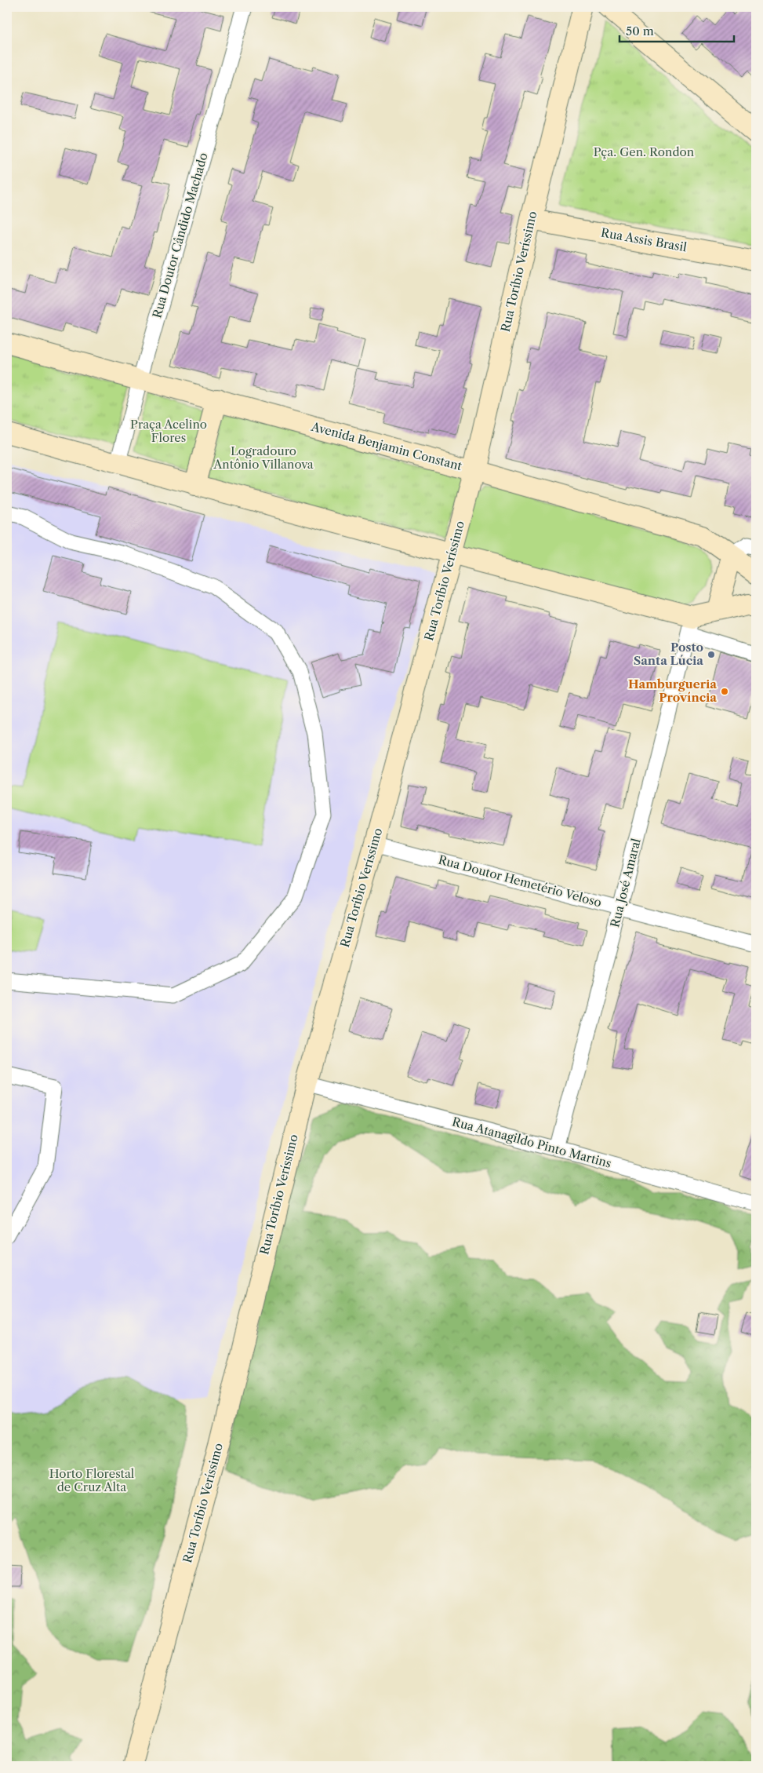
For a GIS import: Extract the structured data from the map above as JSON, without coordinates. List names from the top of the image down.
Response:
{
  "streets": {
    "main road": ["Rua Assis Brasil", "Rua Toríbio Veríssimo", "Avenida Benjamin Constant"],
    "street": [
      "Rua Doutor Cândido Machado",
      "Rua Doutor Hemetério Veloso",
      "Rua José Amaral",
      "Rua Atanagildo Pinto Martins"
    ]
  },
  "crossings": [
    ["Rua Doutor Cândido Machado", "Avenida Benjamin Constant"],
    ["Rua Assis Brasil", "Rua Toríbio Veríssimo"],
    ["Rua Toríbio Veríssimo", "Avenida Benjamin Constant"],
    ["Rua Toríbio Veríssimo", "Rua Doutor Hemetério Veloso"],
    ["Rua Toríbio Veríssimo", "Rua Atanagildo Pinto Martins"],
    ["Rua Doutor Hemetério Veloso", "Rua José Amaral"],
    ["Rua José Amaral", "Rua Atanagildo Pinto Martins"]
  ],
  "parks": [
    "Pça. Gen. Rondon",
    "Praça Acelino Flores",
    "Logradouro Antônio Villanova",
    "Horto Florestal de Cruz Alta"
  ],
  "places": ["Posto Santa Lúcia", "Hamburgueria Província"],
  "scale_bar": "50 m"
}
